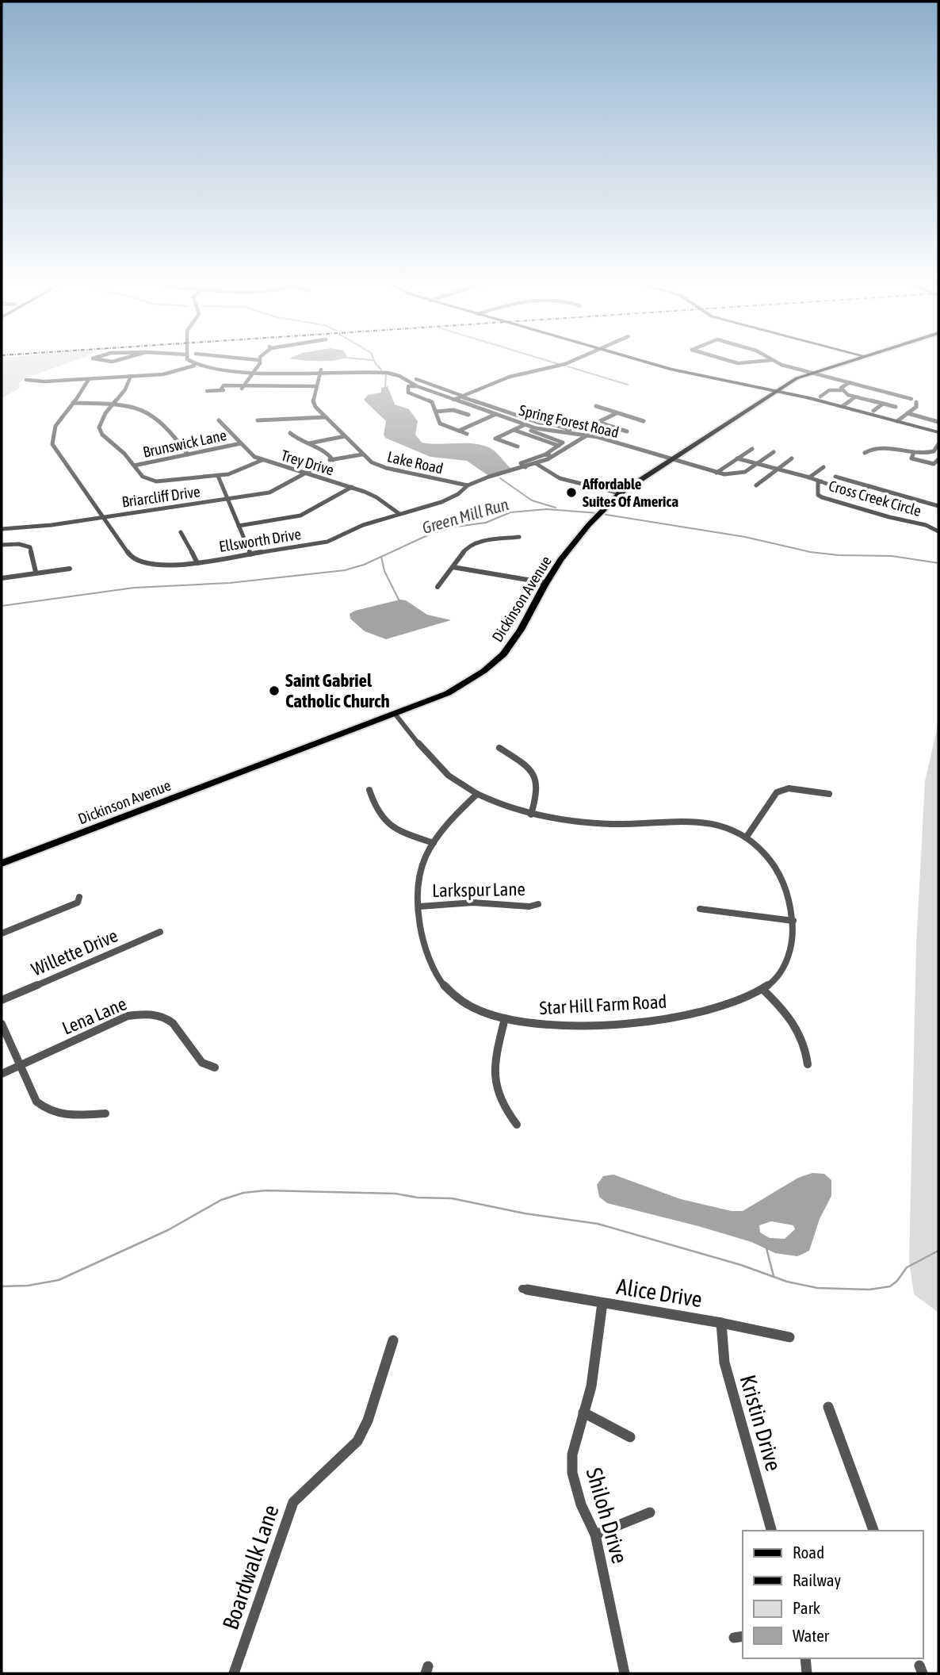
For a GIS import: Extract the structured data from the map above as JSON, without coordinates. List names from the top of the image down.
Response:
{
  "streets": {
    "main road": ["Dickinson Avenue"],
    "street": [
      "Spring Forest Road",
      "Brunswick Lane",
      "Trey Drive",
      "Lake Road",
      "Briarcliff Drive",
      "Cross Creek Circle",
      "Ellsworth Drive",
      "Larkspur Lane",
      "Willette Drive",
      "Star Hill Farm Road",
      "Lena Lane",
      "Alice Drive",
      "Kristin Drive",
      "Shiloh Drive",
      "Boardwalk Lane"
    ]
  },
  "crossings": [
    ["Spring Forest Road", "Lake Road"],
    ["Spring Forest Road", "Cross Creek Circle"],
    ["Spring Forest Road", "Ellsworth Drive"],
    ["Spring Forest Road", "Dickinson Avenue"],
    ["Brunswick Lane", "Trey Drive"],
    ["Trey Drive", "Briarcliff Drive"],
    ["Trey Drive", "Ellsworth Drive"],
    ["Lake Road", "Ellsworth Drive"],
    ["Briarcliff Drive", "Ellsworth Drive"],
    ["Dickinson Avenue", "Star Hill Farm Road"],
    ["Larkspur Lane", "Star Hill Farm Road"],
    ["Alice Drive", "Kristin Drive"],
    ["Alice Drive", "Shiloh Drive"]
  ],
  "water": ["Green Mill Run"],
  "places": ["Affordable Suites Of America", "Saint Gabriel Catholic Church"],
  "legend": [
    "Road",
    "Railway",
    "Park",
    "Water"
  ]
}
